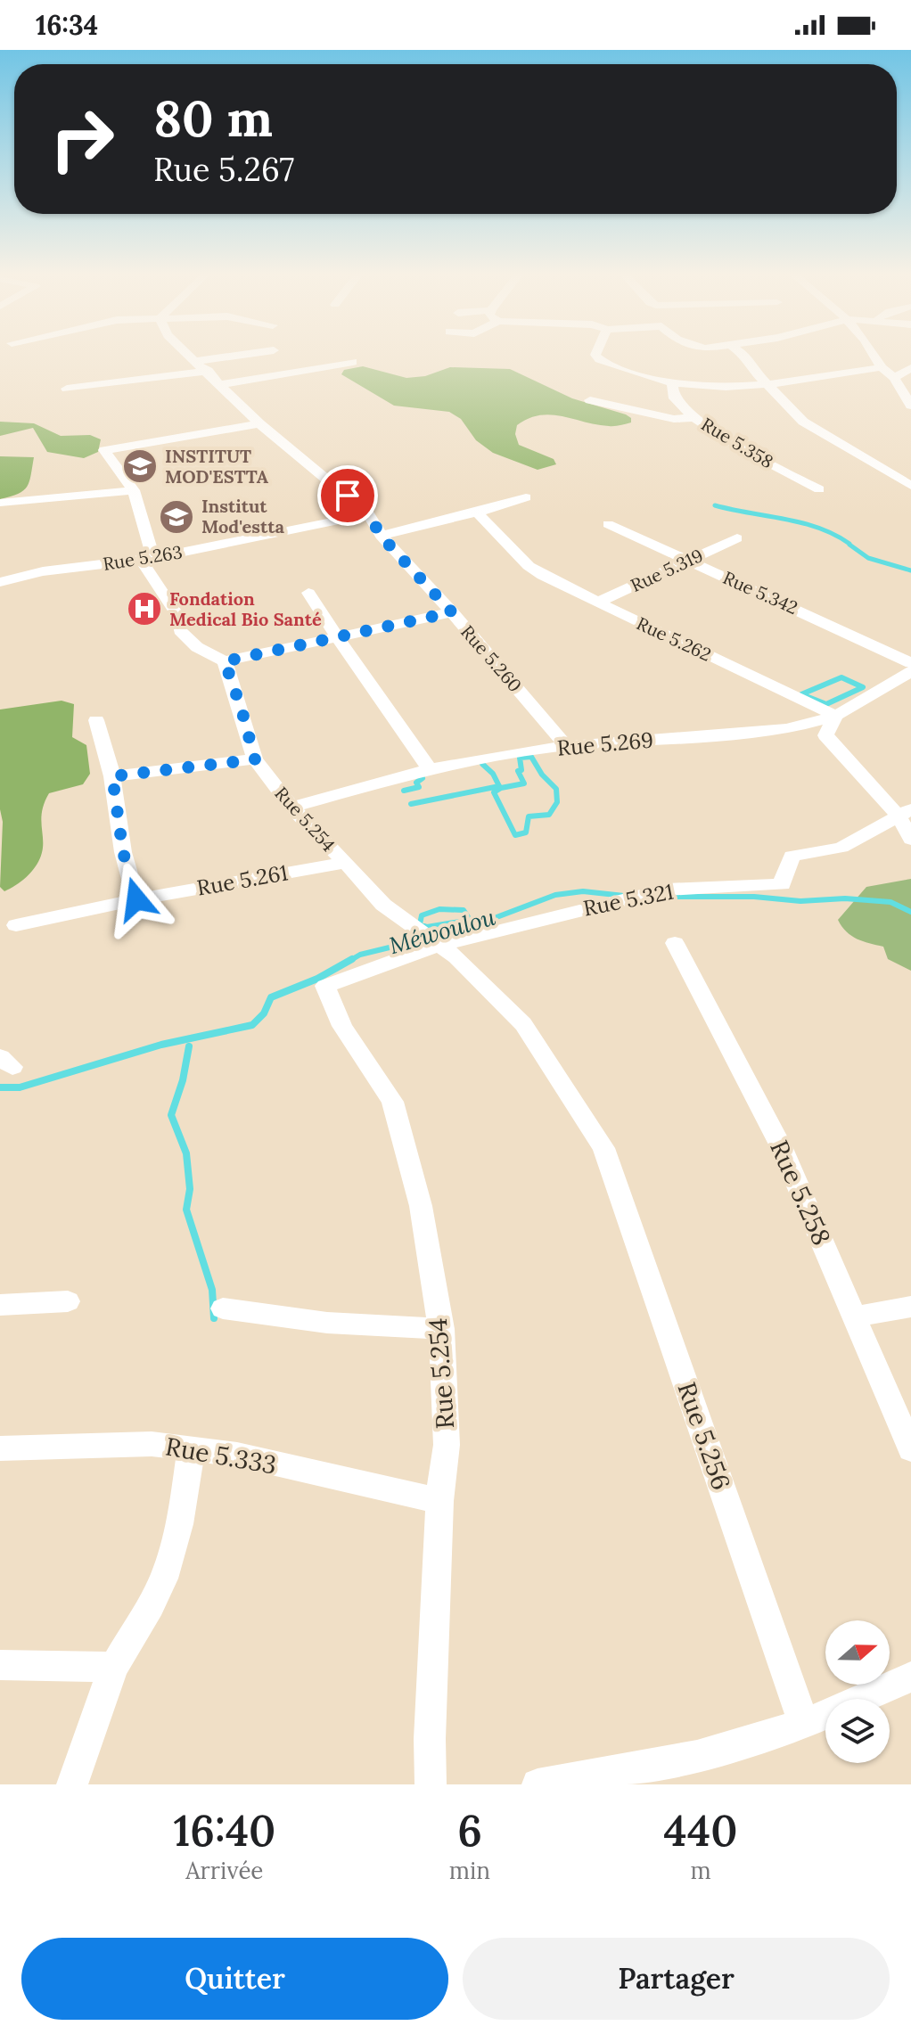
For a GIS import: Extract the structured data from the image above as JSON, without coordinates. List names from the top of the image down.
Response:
{
  "streets": {
    "street": [
      "Rue 5.358",
      "Rue 5.263",
      "Rue 5.319",
      "Rue 5.342",
      "Rue 5.262",
      "Rue 5.260",
      "Rue 5.269",
      "Rue 5.254",
      "Rue 5.261",
      "Rue 5.321",
      "Rue 5.258",
      "Rue 5.256",
      "Rue 5.333"
    ]
  },
  "crossings": [
    ["Rue 5.263", "Rue 5.260"],
    ["Rue 5.319", "Rue 5.342"],
    ["Rue 5.319", "Rue 5.262"],
    ["Rue 5.262", "Rue 5.269"],
    ["Rue 5.260", "Rue 5.269"],
    ["Rue 5.269", "Rue 5.254"],
    ["Rue 5.254", "Rue 5.261"],
    ["Rue 5.254", "Rue 5.321"],
    ["Rue 5.254", "Rue 5.256"],
    ["Rue 5.254", "Rue 5.333"]
  ],
  "water": ["Méwoulou"],
  "places": {
    "school or university": ["INSTITUT MOD'ESTTA", "Institut Mod'estta"],
    "hospital": ["Fondation Medical Bio Santé"]
  },
  "north": "right",
  "page": {
    "status": "16:34",
    "turn": ["80 m", "Rue 5.267"],
    "eta": [
      "16:40",
      "Arrivée",
      "6",
      "min",
      "440",
      "m"
    ],
    "buttons": ["Quitter", "Partager"]
  }
}
